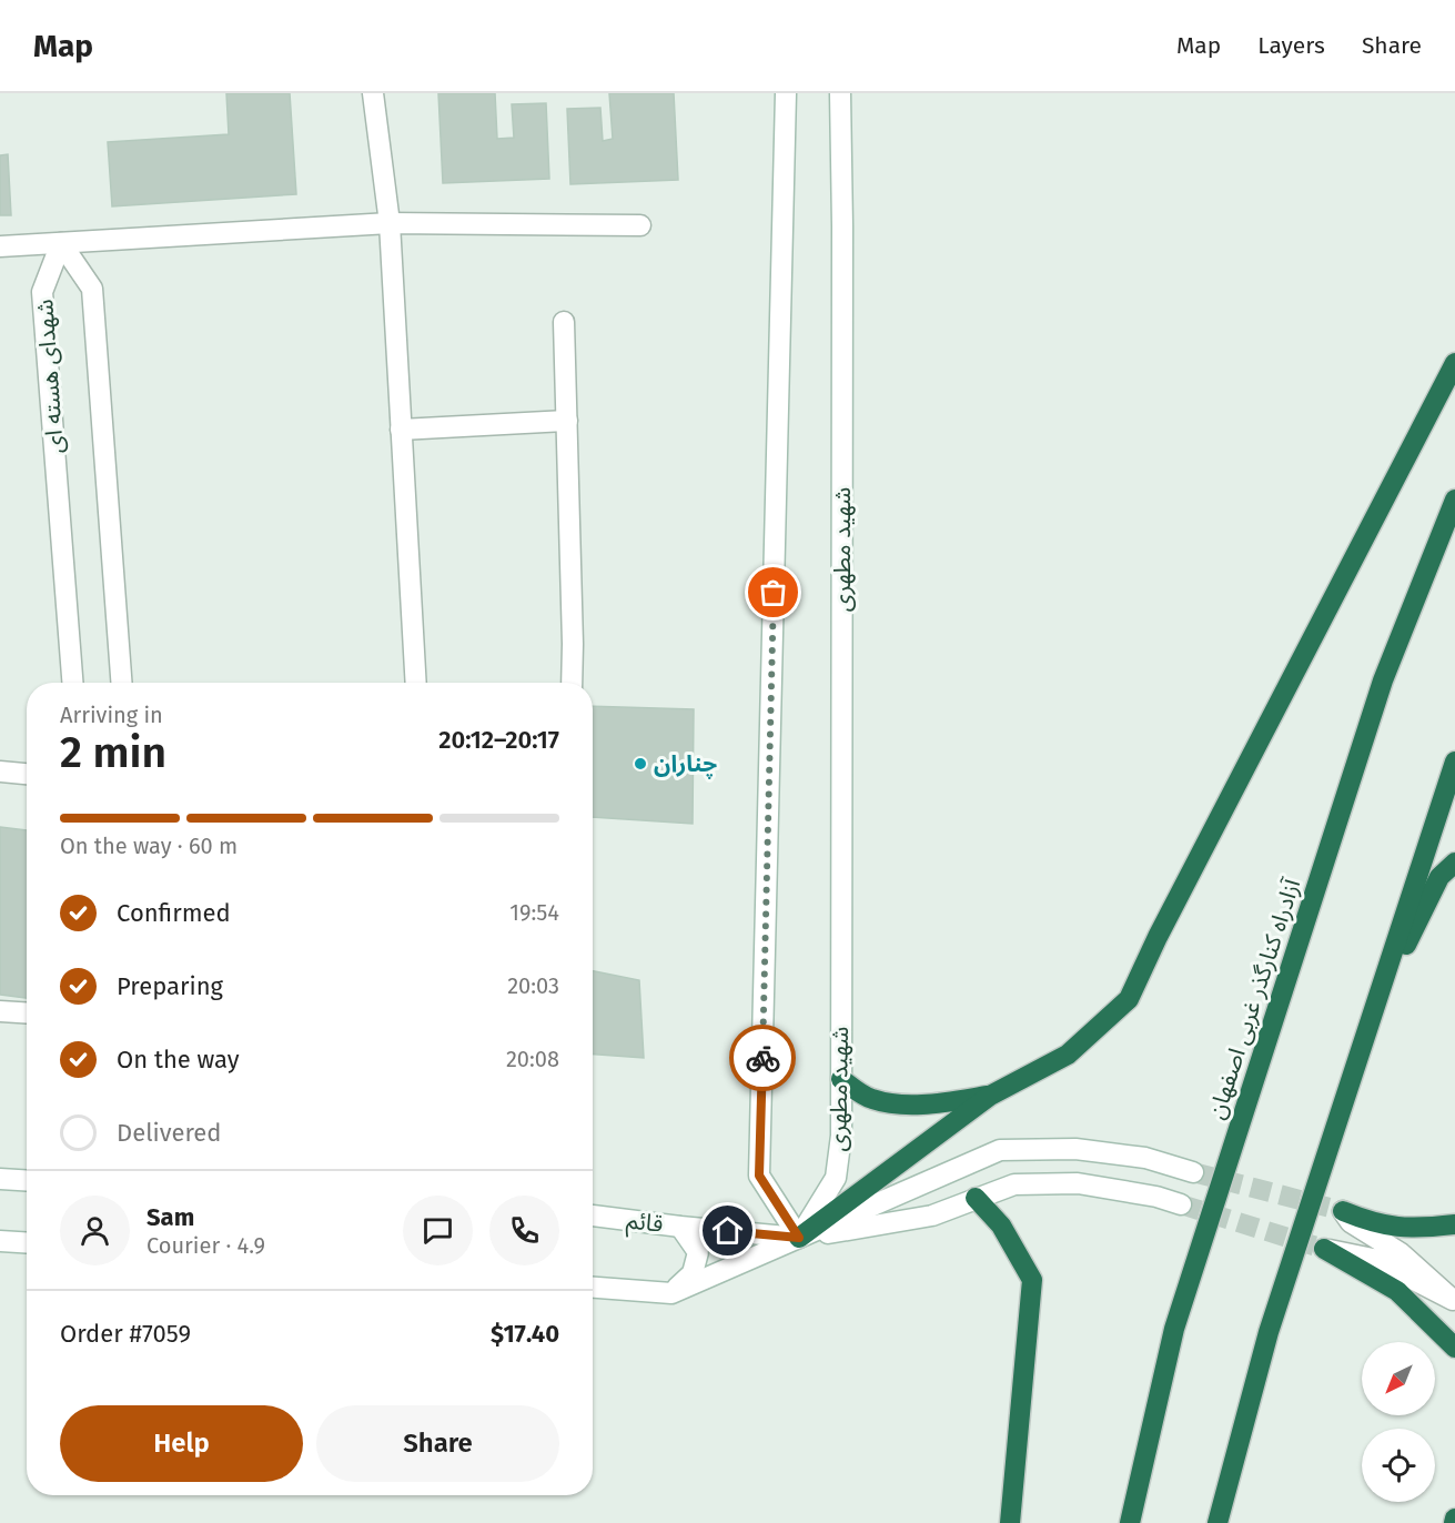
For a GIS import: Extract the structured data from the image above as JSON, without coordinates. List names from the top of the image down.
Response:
{
  "streets": {
    "highway": ["آزادراه کنارگذر غربی اصفهان"],
    "main road": ["شهدای هسته ای", "شهید مطهری", "قائم"]
  },
  "crossings": [
    ["شهید مطهری", "قائم"]
  ],
  "places": ["چناران"],
  "north": "bottom left",
  "page": {
    "header": "Map",
    "nav": ["Map", "Layers", "Share"],
    "heading": ["2 min", "Arriving in", "20:12–20:17"],
    "panel": [
      "Sam",
      "Courier · 4.9",
      "Order #7059",
      "$17.40"
    ],
    "bar": "On the way · 60 m",
    "list": [
      ["Confirmed", "19:54"],
      ["Preparing", "20:03"],
      ["On the way", "20:08"],
      "Delivered"
    ],
    "buttons": ["Help", "Share"]
  }
}
